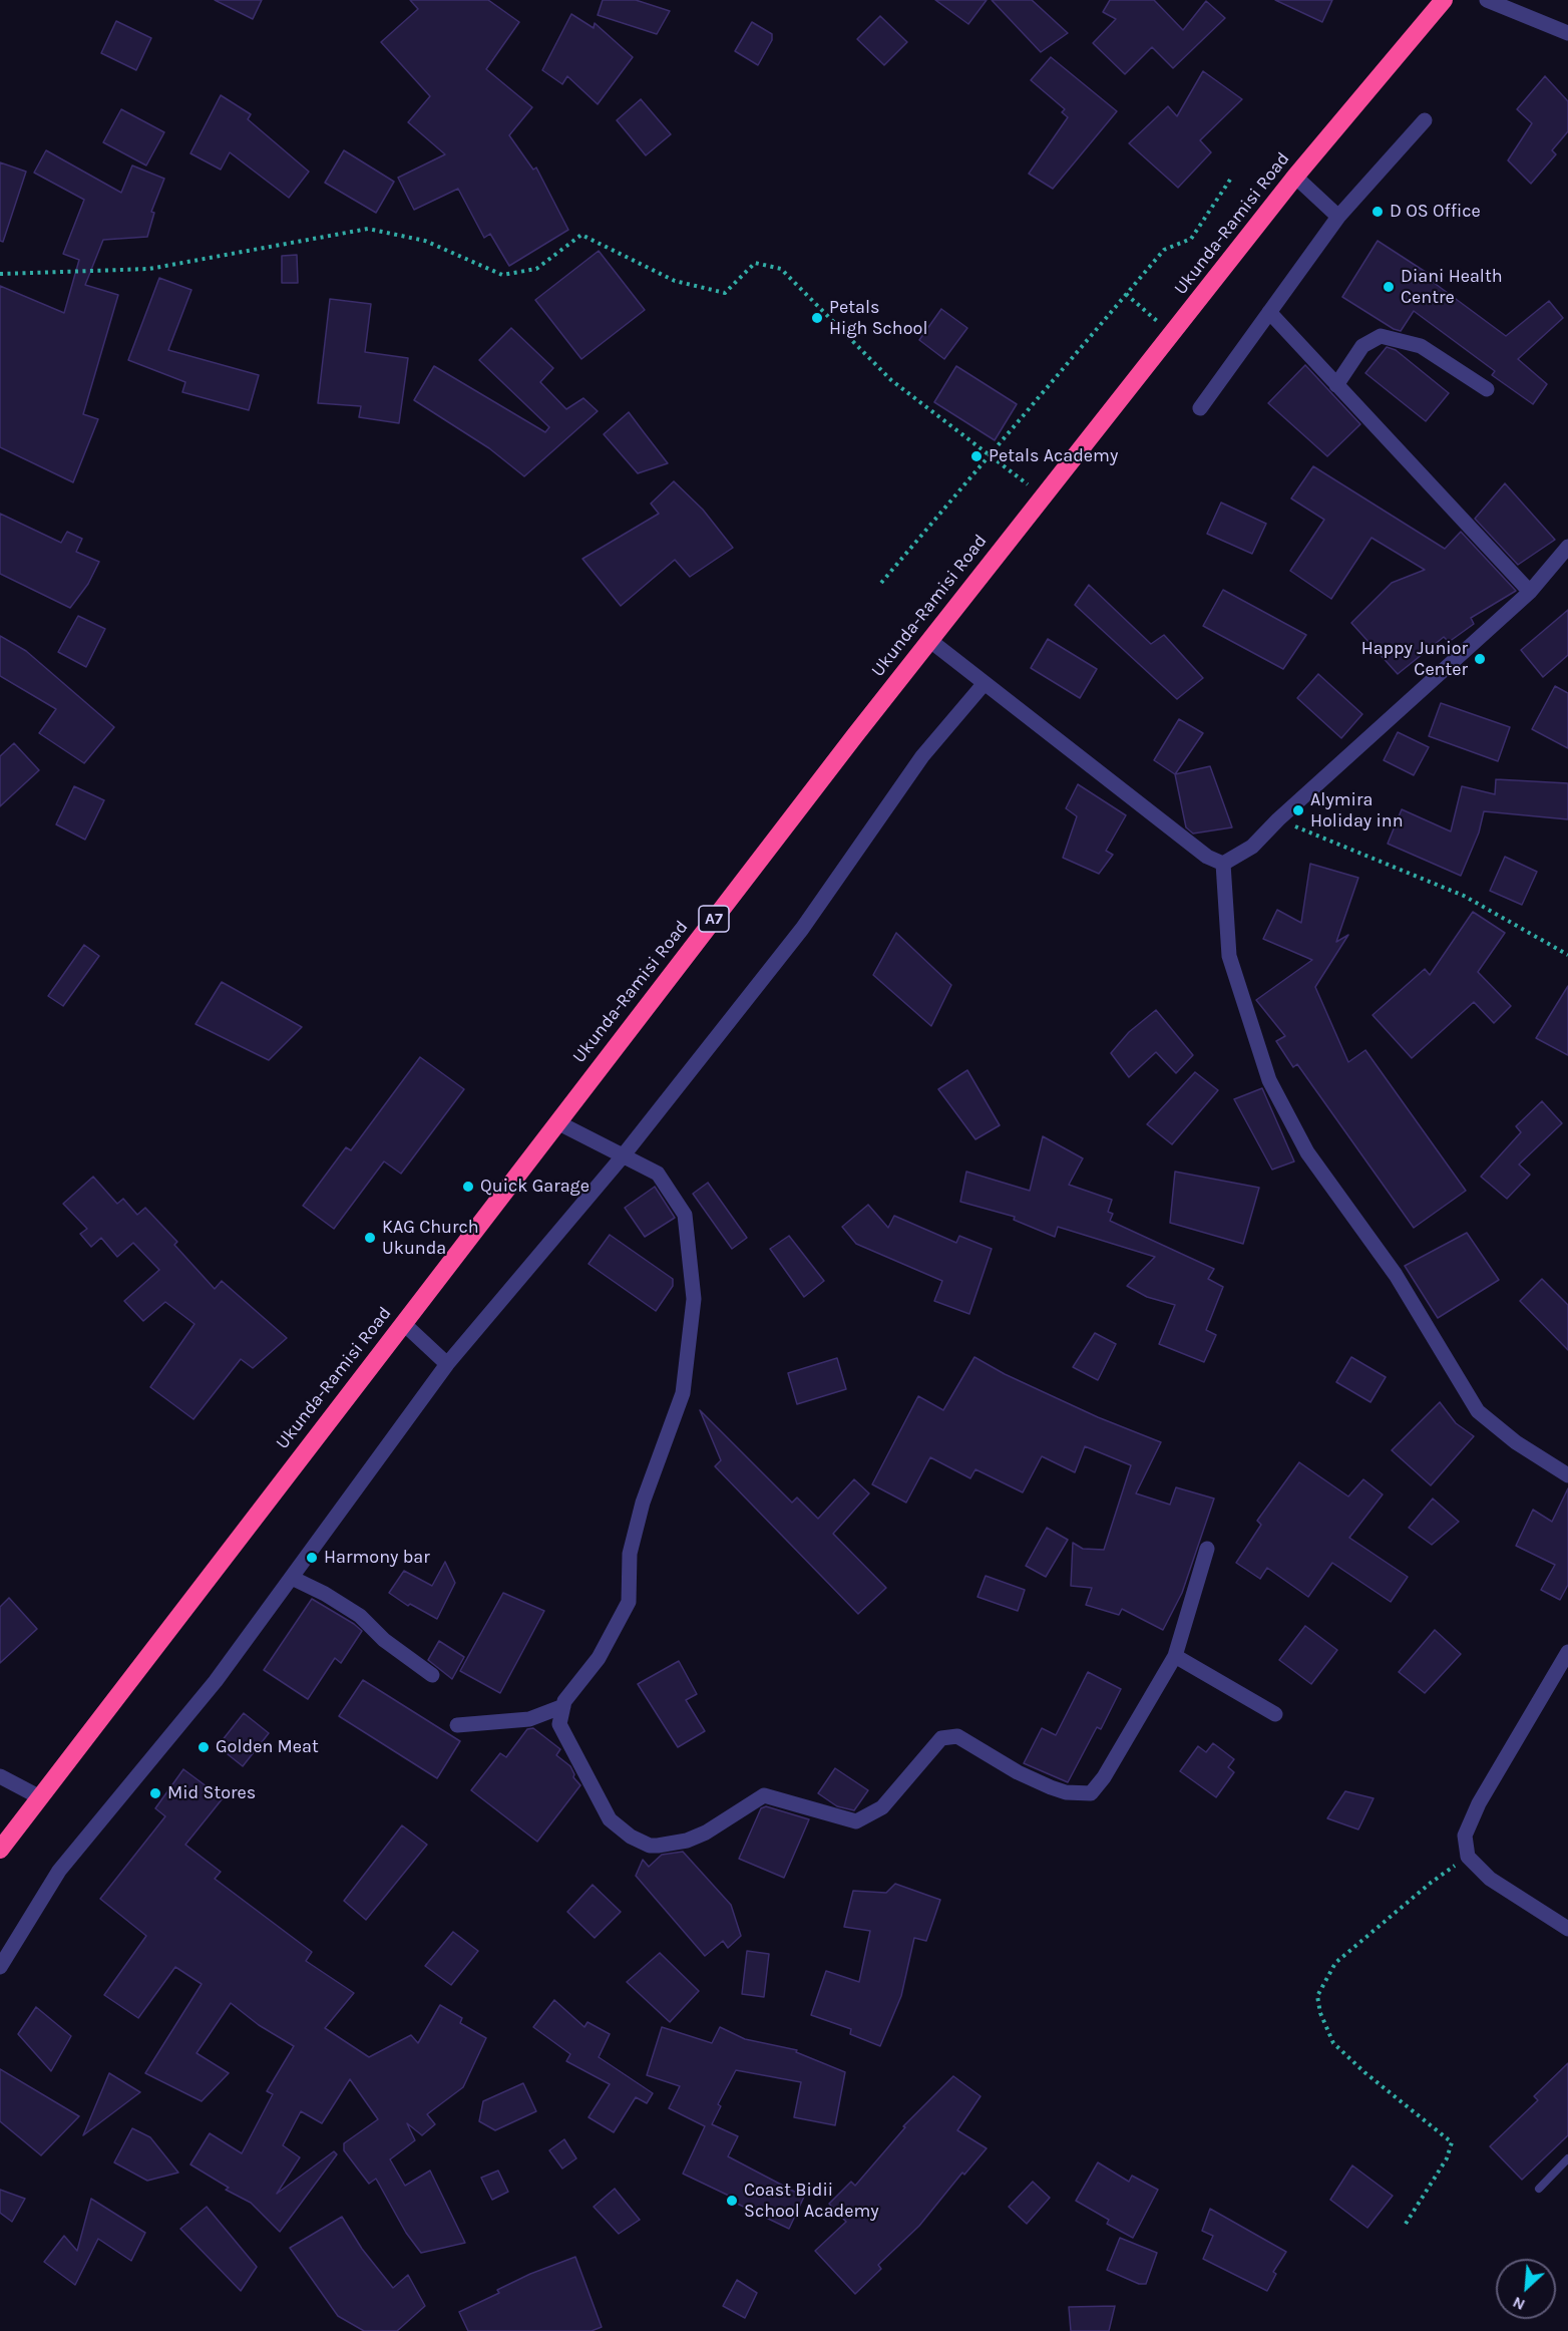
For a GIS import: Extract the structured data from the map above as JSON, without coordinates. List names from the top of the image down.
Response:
{
  "streets": {
    "highway": ["Ukunda-Ramisi Road", "A7"]
  },
  "places": [
    "D OS Office",
    "Diani Health Centre",
    "Petals High School",
    "Petals Academy",
    "Happy Junior Center",
    "Alymira Holiday inn",
    "Quick Garage",
    "KAG Church Ukunda",
    "Harmony bar",
    "Golden Meat",
    "Mid Stores",
    "Coast Bidii School Academy"
  ],
  "north": "bottom left"
}
